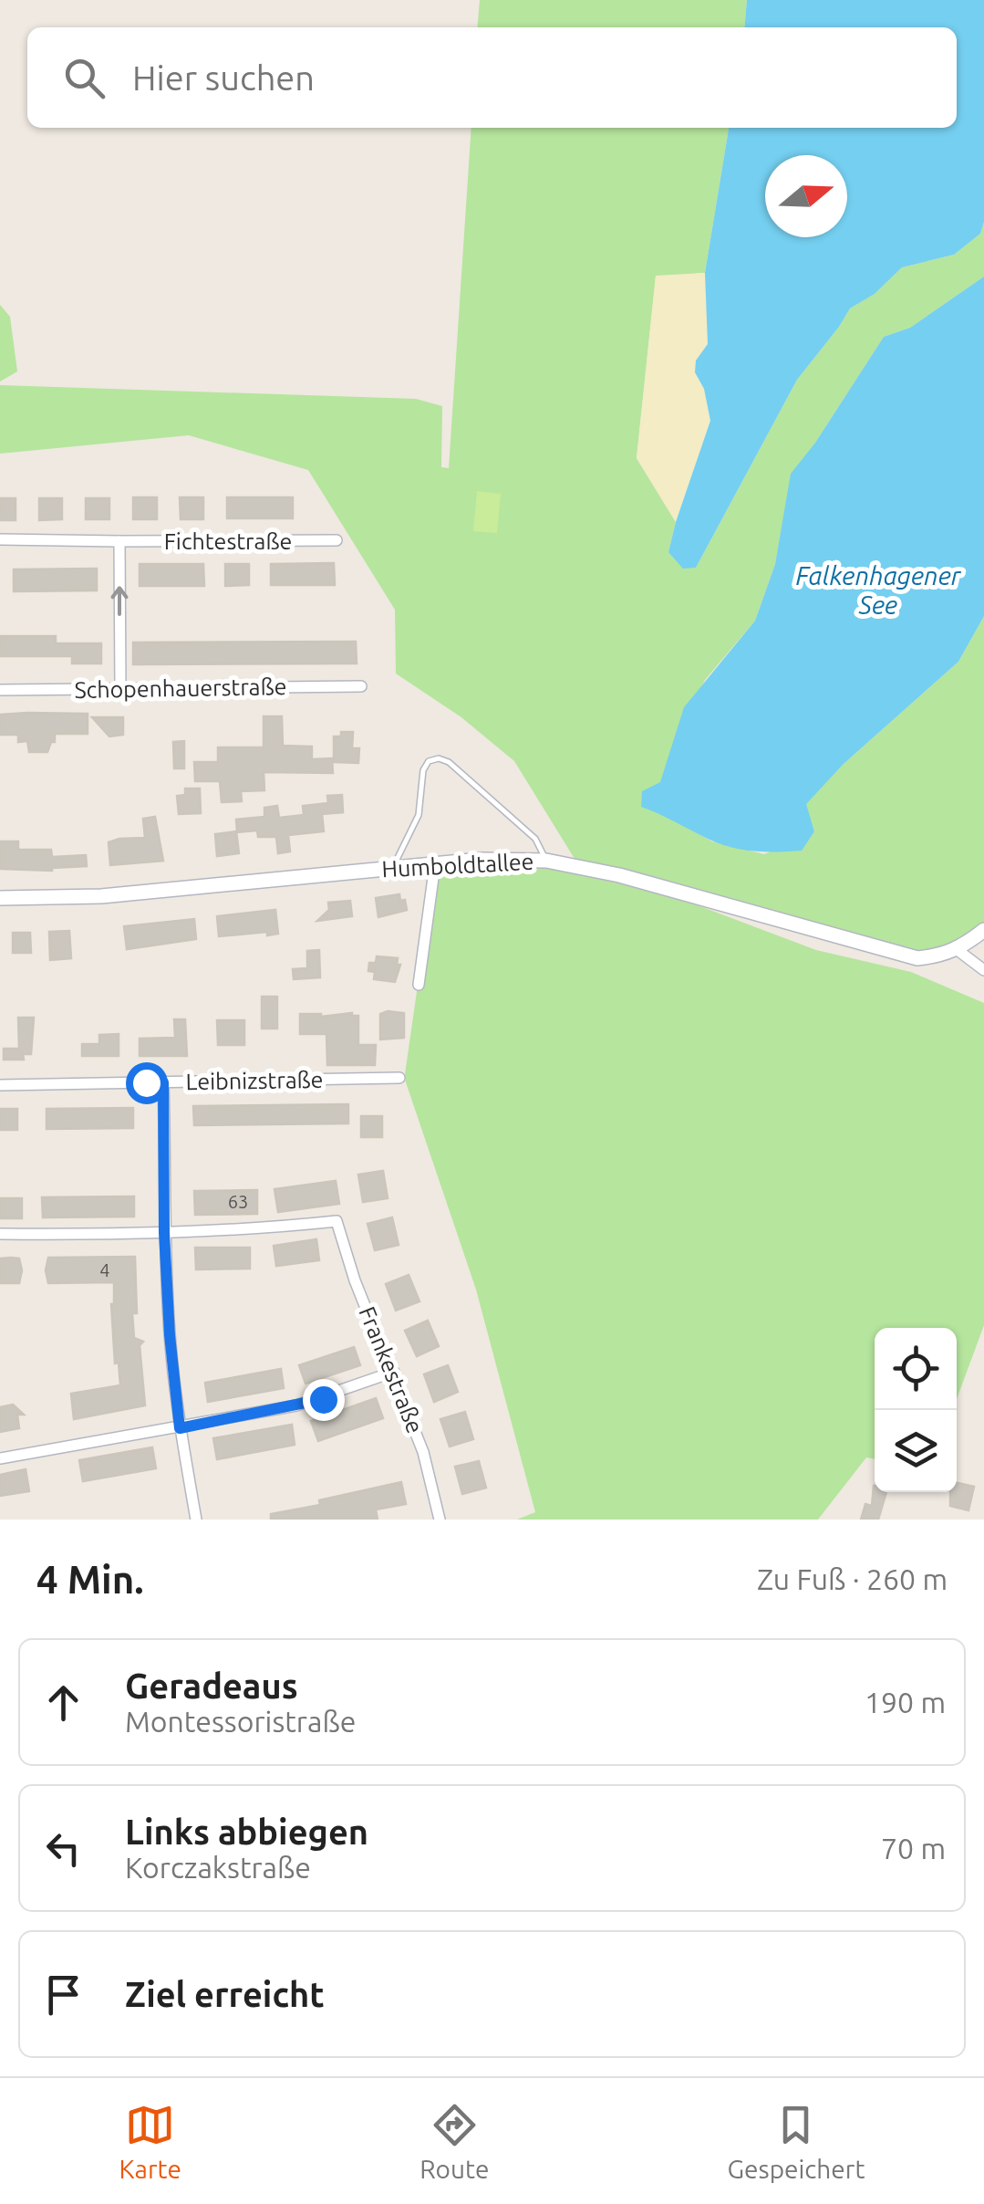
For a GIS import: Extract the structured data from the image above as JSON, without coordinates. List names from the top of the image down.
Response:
{
  "streets": {
    "street": [
      "Fichtestraße",
      "Schopenhauerstraße",
      "Humboldtallee",
      "Leibnizstraße",
      "Frankestraße"
    ]
  },
  "water": ["Falkenhagener See"],
  "house_numbers": ["63", "4"],
  "north": "right",
  "page": {
    "search": "Hier suchen",
    "heading": ["4 Min.", "Zu Fuß · 260 m"],
    "list": [
      ["Geradeaus", "Montessoristraße", "190 m"],
      ["Links abbiegen", "Korczakstraße", "70 m"],
      "Ziel erreicht"
    ],
    "nav": ["Karte", "Route", "Gespeichert"]
  }
}
